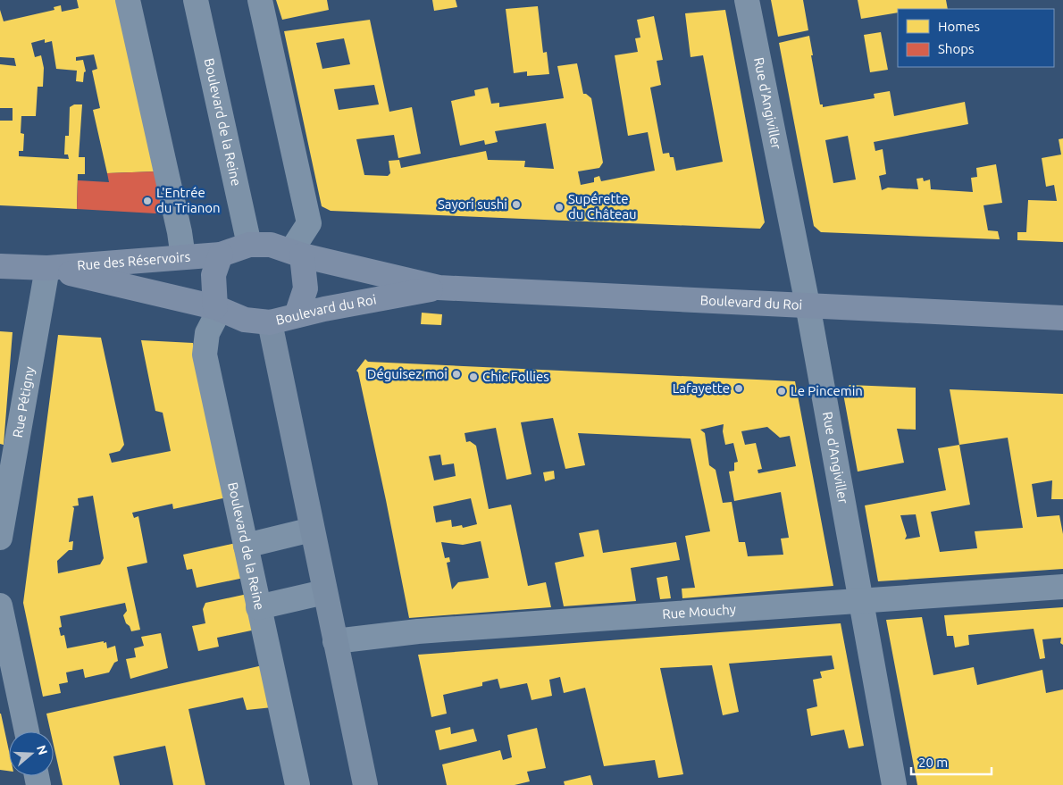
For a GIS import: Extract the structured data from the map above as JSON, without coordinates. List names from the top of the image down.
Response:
{
  "streets": {
    "main road": ["Rue des Réservoirs", "Boulevard du Roi"],
    "street": [
      "Rue d'Angiviller",
      "Boulevard de la Reine",
      "Rue Pétigny",
      "Rue Mouchy"
    ]
  },
  "crossings": [
    ["Rue d'Angiviller", "Boulevard du Roi"],
    ["Rue d'Angiviller", "Rue Mouchy"],
    ["Boulevard de la Reine", "Rue des Réservoirs"],
    ["Boulevard de la Reine", "Boulevard du Roi"],
    ["Rue des Réservoirs", "Boulevard du Roi"],
    ["Rue des Réservoirs", "Rue Pétigny"]
  ],
  "places": [
    "L'Entrée du Trianon",
    "Sayori sushi",
    "Supérette du Château",
    "Déguisez moi",
    "Chic Follies",
    "Lafayette",
    "Le Pincemin"
  ],
  "legend": ["Homes", "Shops"],
  "scale_bar": "20 m",
  "north": "right"
}
